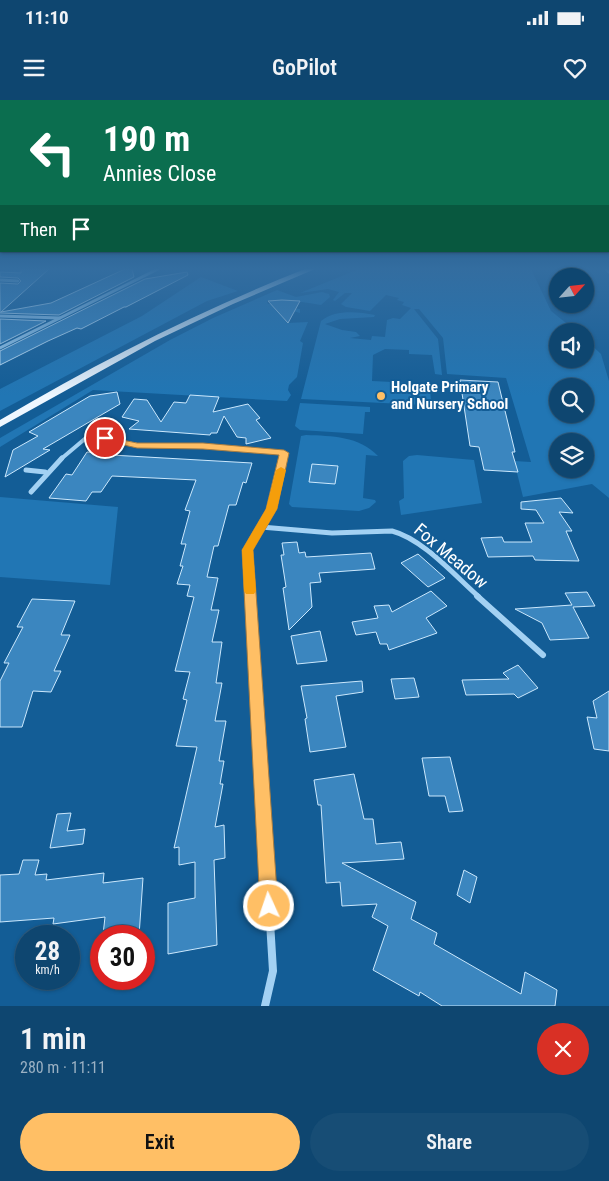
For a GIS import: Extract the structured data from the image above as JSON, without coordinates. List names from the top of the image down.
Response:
{
  "streets": {
    "street": ["Fox Meadow"]
  },
  "places": ["Holgate Primary and Nursery School"],
  "north": "top right",
  "page": {
    "status": "11:10",
    "header": "GoPilot",
    "turn": ["190 m", "Annies Close"],
    "then": "Then",
    "speed": "28 km/h",
    "limit": "30",
    "heading": ["1 min", "280 m · 11:11"],
    "buttons": ["Exit", "Share"]
  }
}
